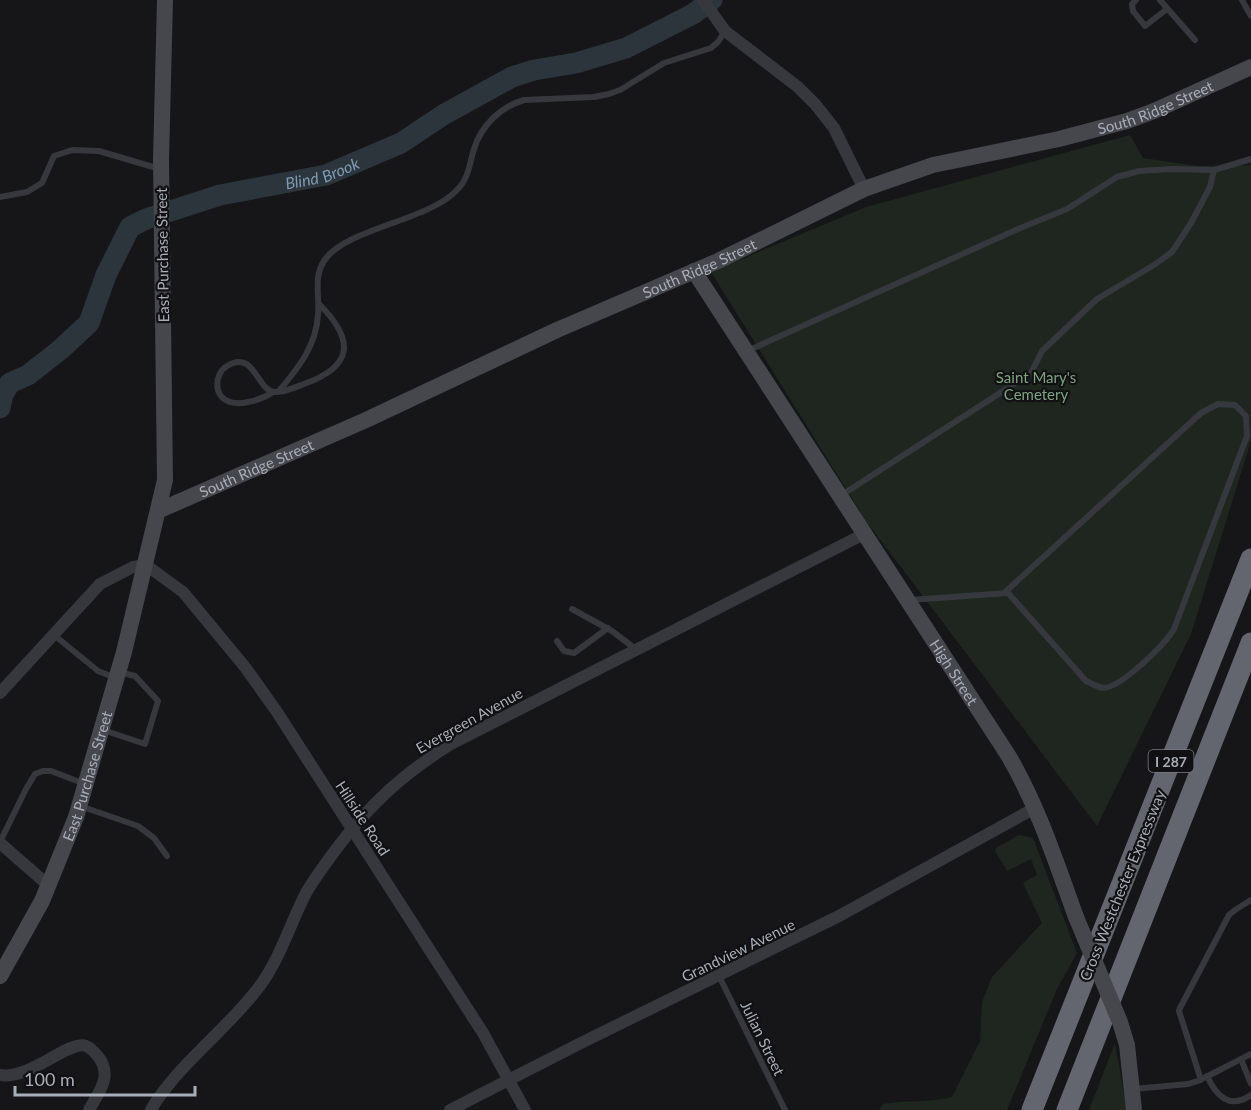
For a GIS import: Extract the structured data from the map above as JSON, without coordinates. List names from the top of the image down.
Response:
{
  "streets": {
    "highway": ["I 287", "Cross Westchester Expressway"],
    "street": [
      "South Ridge Street",
      "East Purchase Street",
      "High Street",
      "Evergreen Avenue",
      "Hillside Road",
      "Grandview Avenue"
    ],
    "lane": ["Julian Street"]
  },
  "crossings": [
    ["South Ridge Street", "East Purchase Street"],
    ["South Ridge Street", "High Street"],
    ["East Purchase Street", "Hillside Road"],
    ["High Street", "Evergreen Avenue"],
    ["High Street", "Grandview Avenue"],
    ["Evergreen Avenue", "Hillside Road"],
    ["Hillside Road", "Grandview Avenue"],
    ["Grandview Avenue", "Julian Street"]
  ],
  "water": ["Blind Brook"],
  "parks": ["Saint Mary's Cemetery"],
  "scale_bar": "100 m"
}
